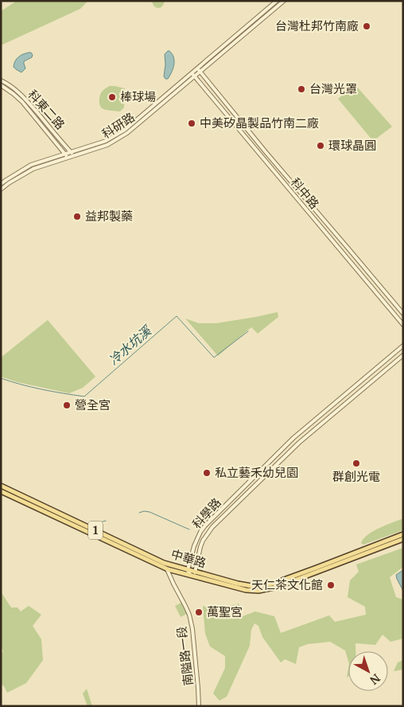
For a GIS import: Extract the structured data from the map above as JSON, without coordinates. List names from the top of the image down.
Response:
{
  "streets": {
    "main road": ["1", "中華路"],
    "street": [
      "科東二路",
      "科研路",
      "科中路",
      "科學路",
      "南隘路一段"
    ]
  },
  "crossings": [
    ["科東二路", "科研路"],
    ["科研路", "科中路"],
    ["科學路", "中華路"],
    ["中華路", "南隘路一段"]
  ],
  "water": ["冷水坑溪"],
  "places": [
    "台灣杜邦竹南廠",
    "台灣光罩",
    "棒球場",
    "中美矽晶製品竹南二廠",
    "環球晶圓",
    "益邦製藥",
    "營全宮",
    "群創光電",
    "私立藝禾幼兒園",
    "天仁茶文化館",
    "萬聖宮"
  ],
  "north": "bottom right"
}
